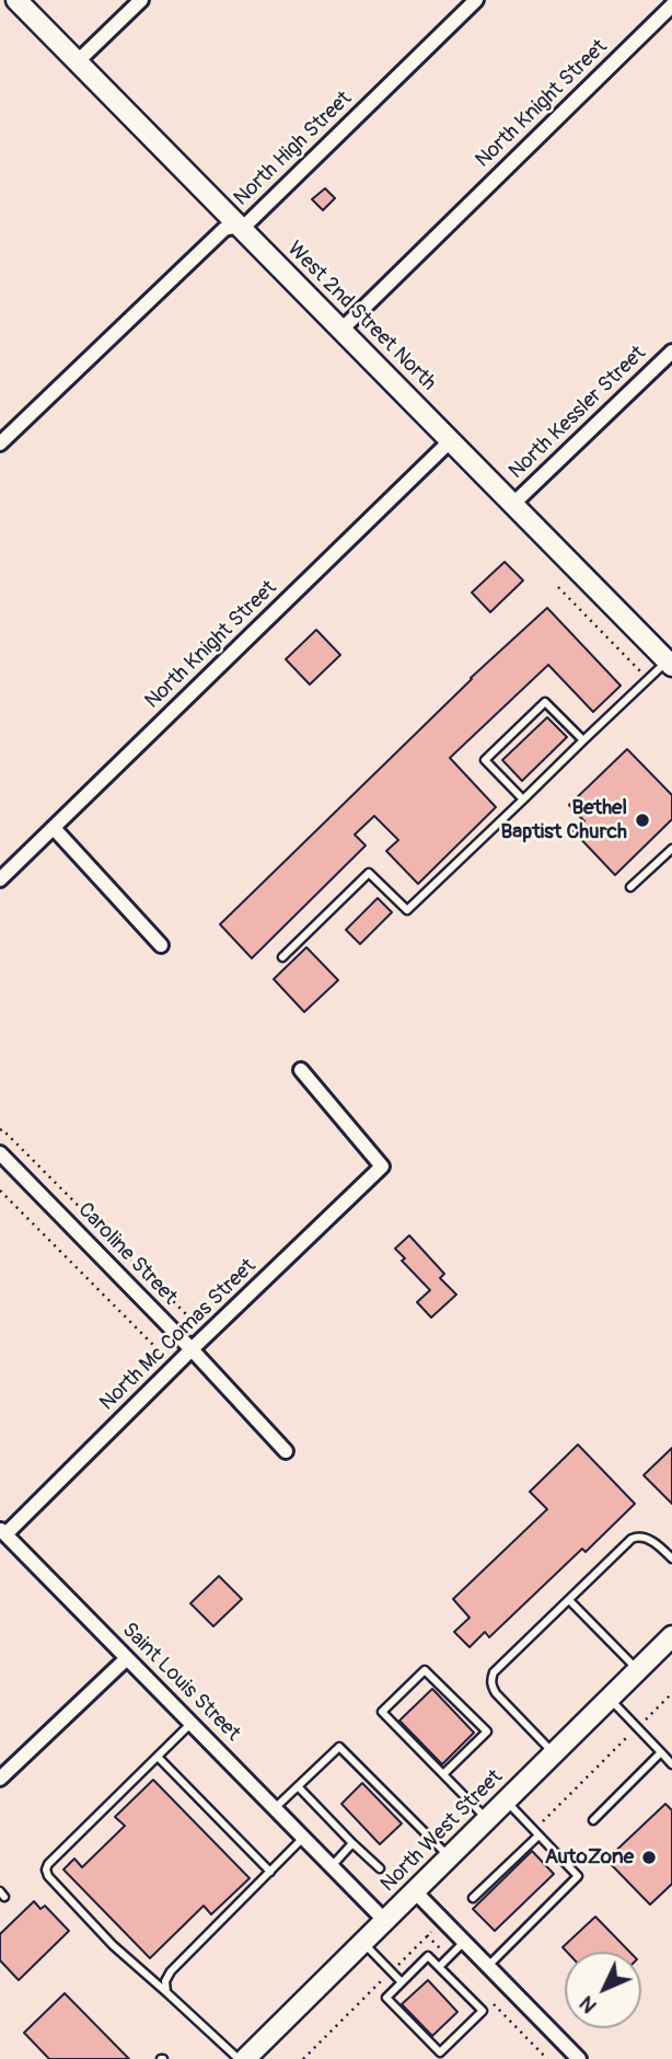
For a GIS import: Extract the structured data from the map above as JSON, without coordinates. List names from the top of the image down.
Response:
{
  "streets": {
    "street": [
      "North Knight Street",
      "North High Street",
      "West 2nd Street North",
      "North Kessler Street",
      "Caroline Street",
      "North Mc Comas Street",
      "Saint Louis Street",
      "North West Street"
    ]
  },
  "crossings": [
    ["North Knight Street", "West 2nd Street North"],
    ["North High Street", "West 2nd Street North"],
    ["West 2nd Street North", "North Kessler Street"],
    ["Caroline Street", "North Mc Comas Street"],
    ["North Mc Comas Street", "Saint Louis Street"],
    ["Saint Louis Street", "North West Street"]
  ],
  "places": ["Bethel Baptist Church", "AutoZone"],
  "north": "bottom left"
}
